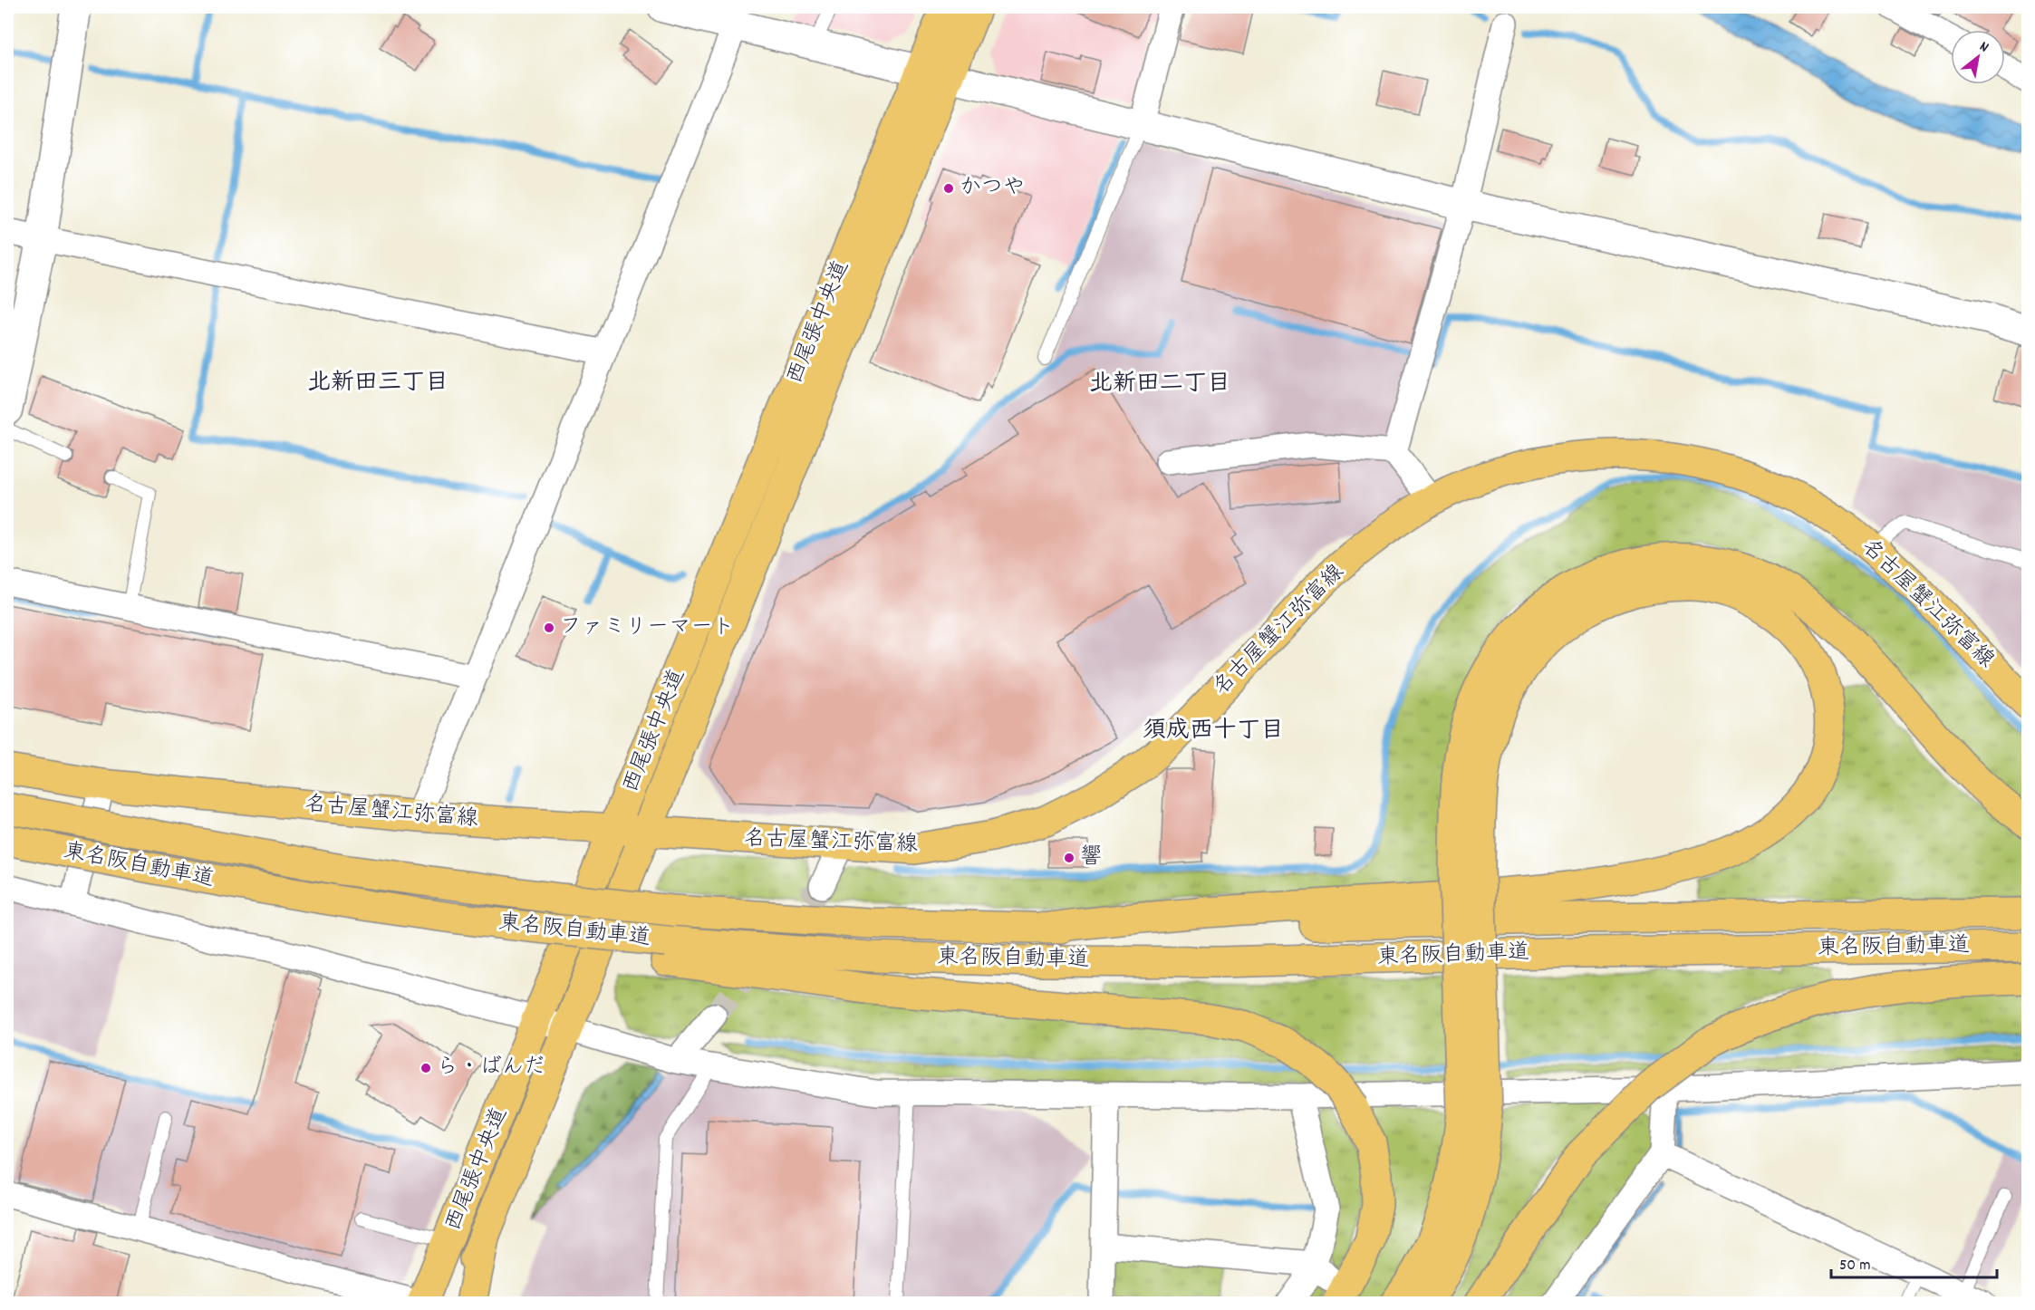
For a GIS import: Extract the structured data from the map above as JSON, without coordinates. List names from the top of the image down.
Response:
{
  "streets": {
    "main road": ["西尾張中央道", "名古屋蟹江弥富線", "東名阪自動車道"]
  },
  "crossings": [
    ["西尾張中央道", "名古屋蟹江弥富線"]
  ],
  "districts": ["北新田三丁目", "北新田二丁目", "須成西十丁目"],
  "places": [
    "かつや",
    "ファミリーマート",
    "響",
    "ら・ばんだ"
  ],
  "scale_bar": "50 m",
  "north": "top right"
}
